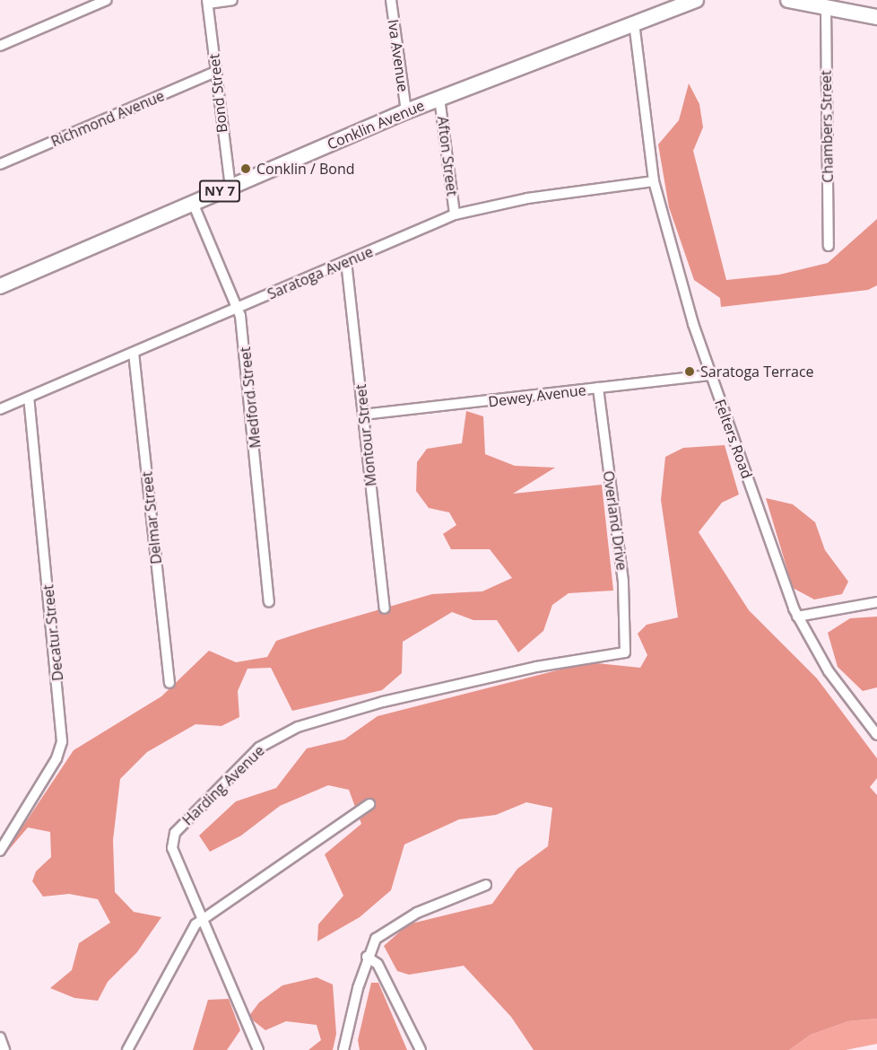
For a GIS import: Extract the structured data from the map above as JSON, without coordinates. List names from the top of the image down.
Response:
{
  "streets": {
    "main road": ["Conklin Avenue", "NY 7"],
    "street": [
      "Iva Avenue",
      "Bond Street",
      "Richmond Avenue",
      "Chambers Street",
      "Afton Street",
      "Saratoga Avenue",
      "Dewey Avenue",
      "Medford Street",
      "Montour Street",
      "Felters Road",
      "Delmar Street",
      "Overland Drive",
      "Decatur Street",
      "Harding Avenue"
    ]
  },
  "crossings": [
    ["Iva Avenue", "Conklin Avenue"],
    ["Bond Street", "Richmond Avenue"],
    ["Bond Street", "Conklin Avenue"],
    ["Conklin Avenue", "Afton Street"],
    ["Conklin Avenue", "Medford Street"],
    ["Conklin Avenue", "Felters Road"],
    ["Afton Street", "Saratoga Avenue"],
    ["Saratoga Avenue", "Medford Street"],
    ["Saratoga Avenue", "Montour Street"],
    ["Saratoga Avenue", "Felters Road"],
    ["Saratoga Avenue", "Delmar Street"],
    ["Saratoga Avenue", "Decatur Street"],
    ["Dewey Avenue", "Montour Street"],
    ["Dewey Avenue", "Felters Road"],
    ["Dewey Avenue", "Overland Drive"],
    ["Overland Drive", "Harding Avenue"]
  ],
  "places": ["Conklin / Bond", "Saratoga Terrace"]
}
